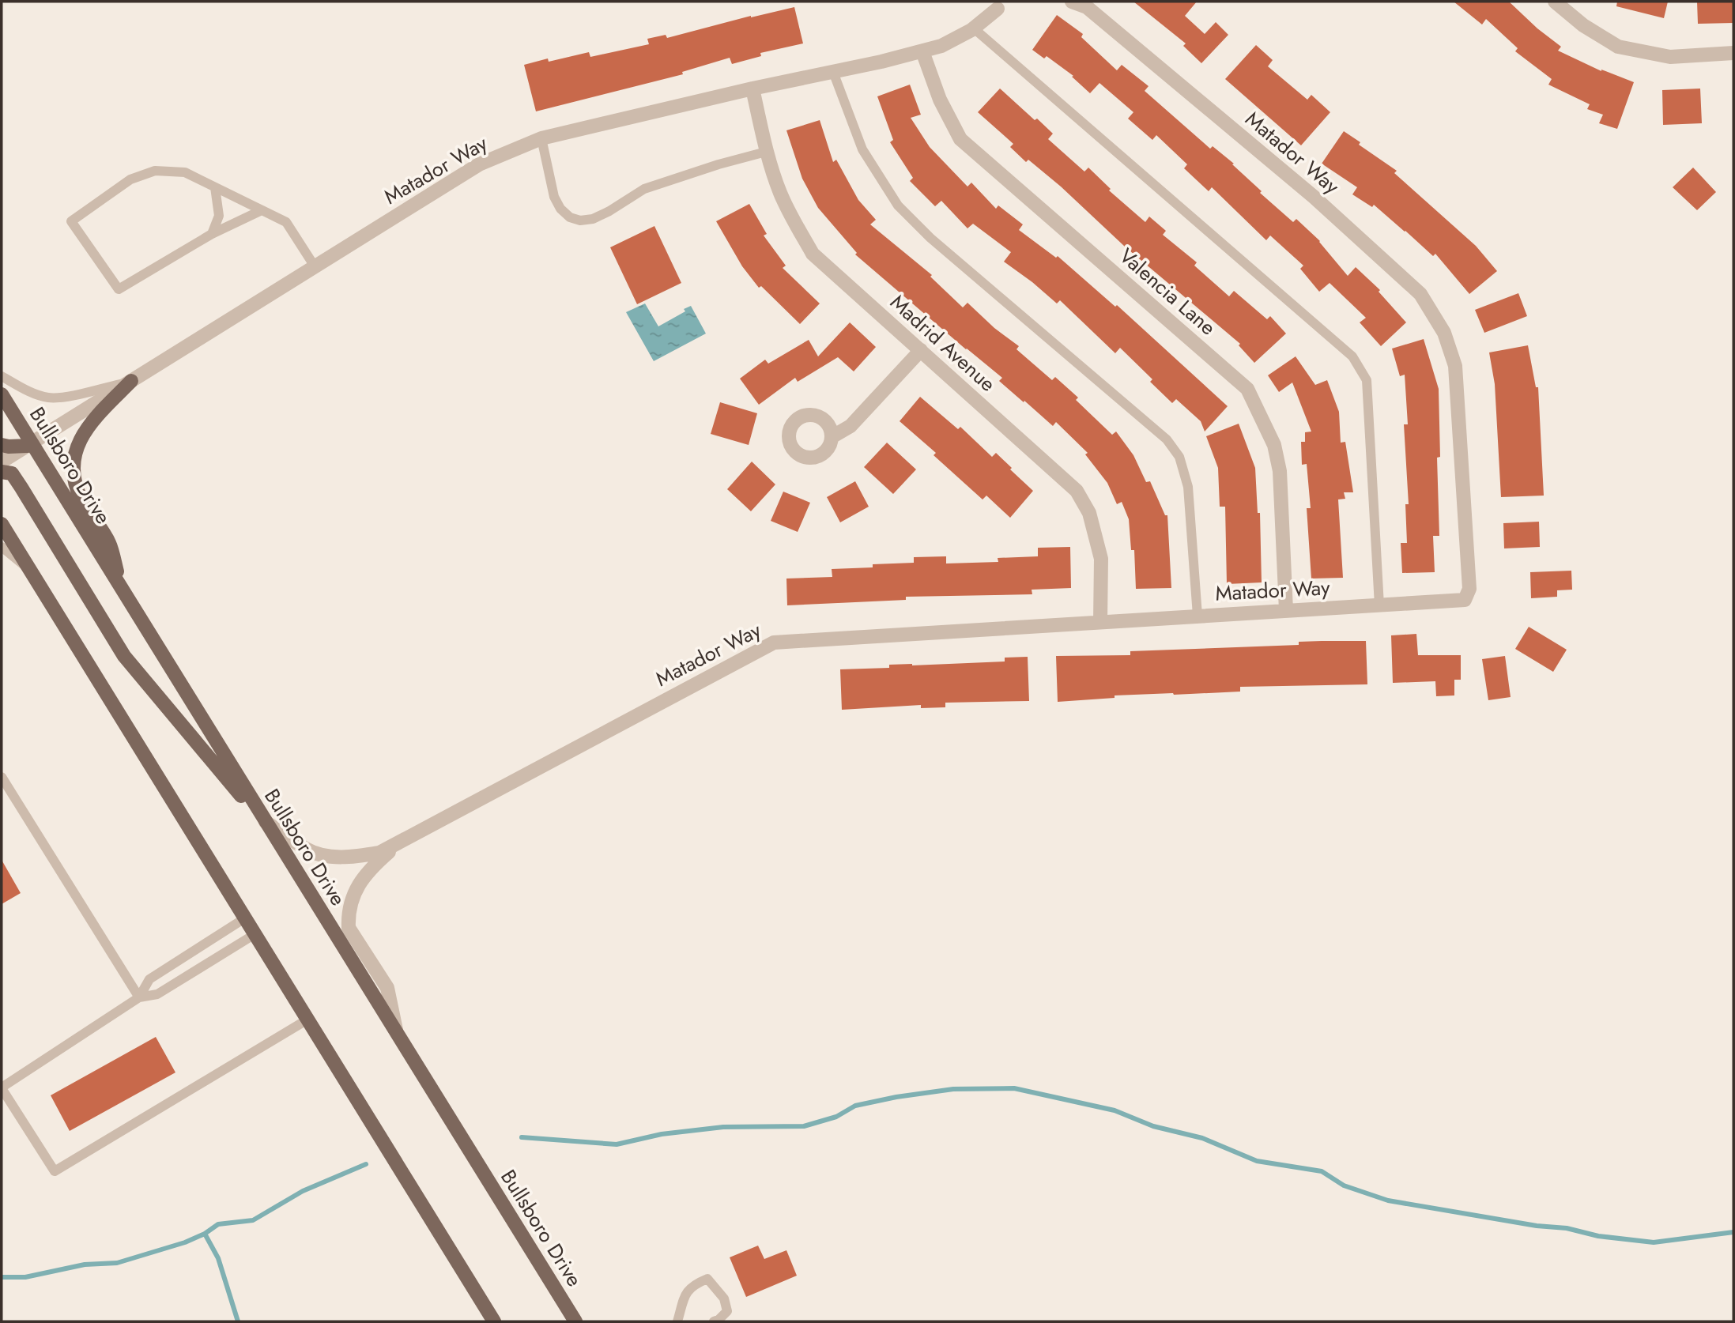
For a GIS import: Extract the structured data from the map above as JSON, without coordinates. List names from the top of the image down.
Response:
{
  "streets": {
    "main road": ["Bullsboro Drive"],
    "street": ["Matador Way", "Valencia Lane", "Madrid Avenue"]
  },
  "crossings": [
    ["Matador Way", "Valencia Lane"],
    ["Matador Way", "Madrid Avenue"],
    ["Matador Way", "Bullsboro Drive"]
  ]
}
